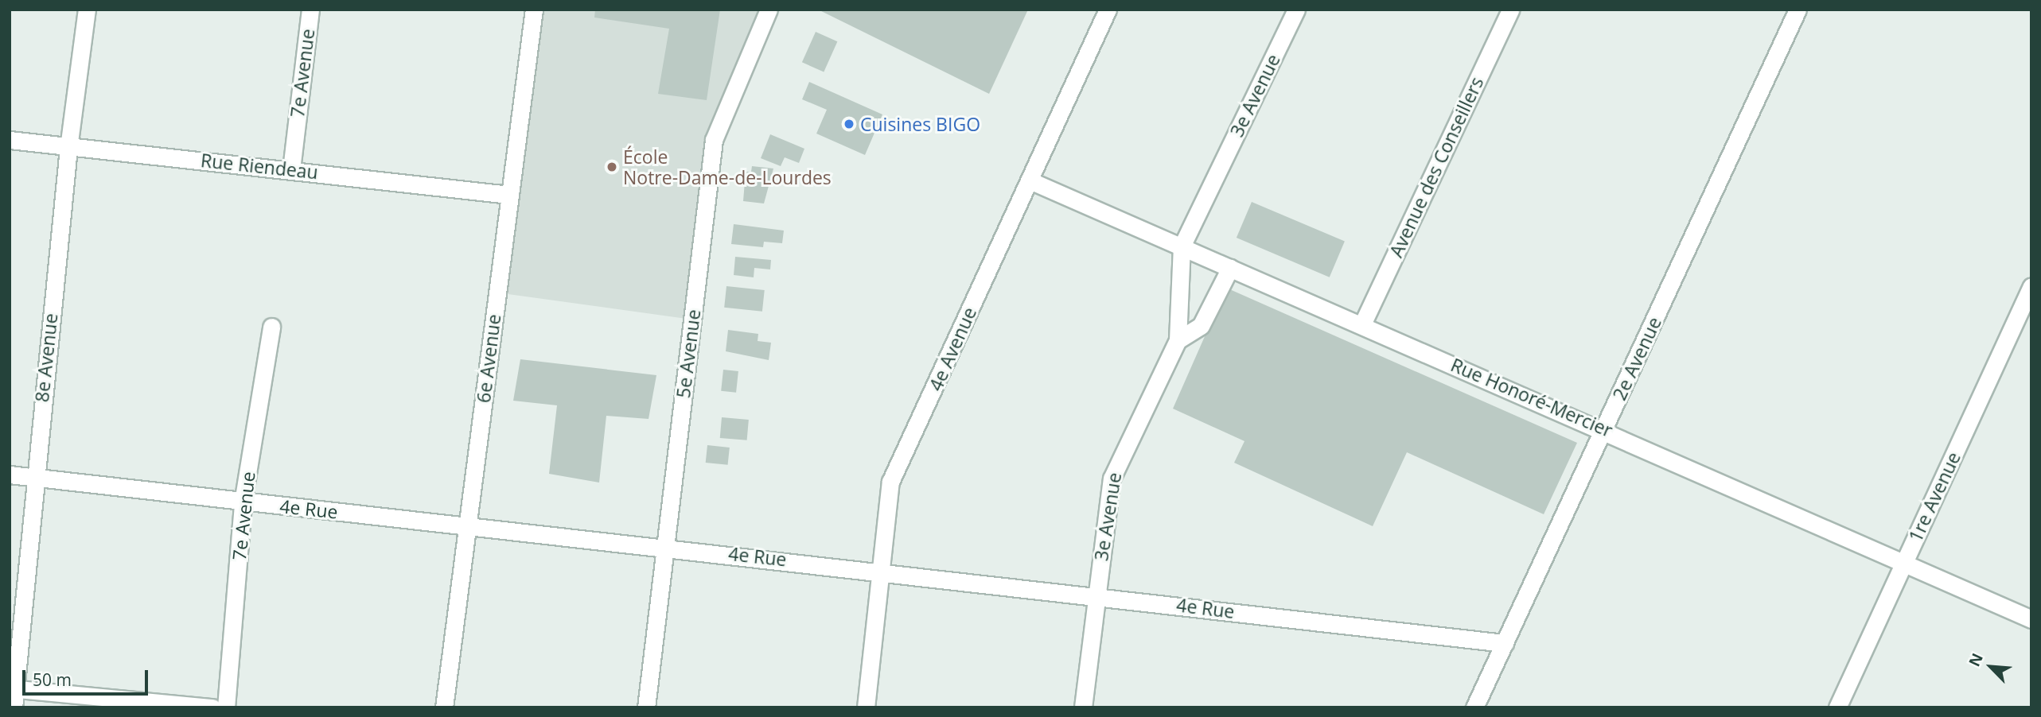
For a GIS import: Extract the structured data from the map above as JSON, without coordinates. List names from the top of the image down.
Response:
{
  "streets": {
    "street": [
      "7e Avenue",
      "3e Avenue",
      "Rue Riendeau",
      "Avenue des Conseillers",
      "4e Avenue",
      "5e Avenue",
      "8e Avenue",
      "6e Avenue",
      "2e Avenue",
      "Rue Honoré-Mercier",
      "1re Avenue",
      "4e Rue"
    ]
  },
  "crossings": [
    ["7e Avenue", "Rue Riendeau"],
    ["7e Avenue", "4e Rue"],
    ["3e Avenue", "Rue Honoré-Mercier"],
    ["3e Avenue", "4e Rue"],
    ["Rue Riendeau", "8e Avenue"],
    ["Rue Riendeau", "6e Avenue"],
    ["Avenue des Conseillers", "Rue Honoré-Mercier"],
    ["4e Avenue", "Rue Honoré-Mercier"],
    ["4e Avenue", "4e Rue"],
    ["5e Avenue", "4e Rue"],
    ["8e Avenue", "4e Rue"],
    ["6e Avenue", "4e Rue"],
    ["2e Avenue", "Rue Honoré-Mercier"],
    ["2e Avenue", "4e Rue"],
    ["Rue Honoré-Mercier", "1re Avenue"]
  ],
  "places": ["Cuisines BIGO", "École Notre-Dame-de-Lourdes"],
  "scale_bar": "50 m",
  "north": "top left"
}
